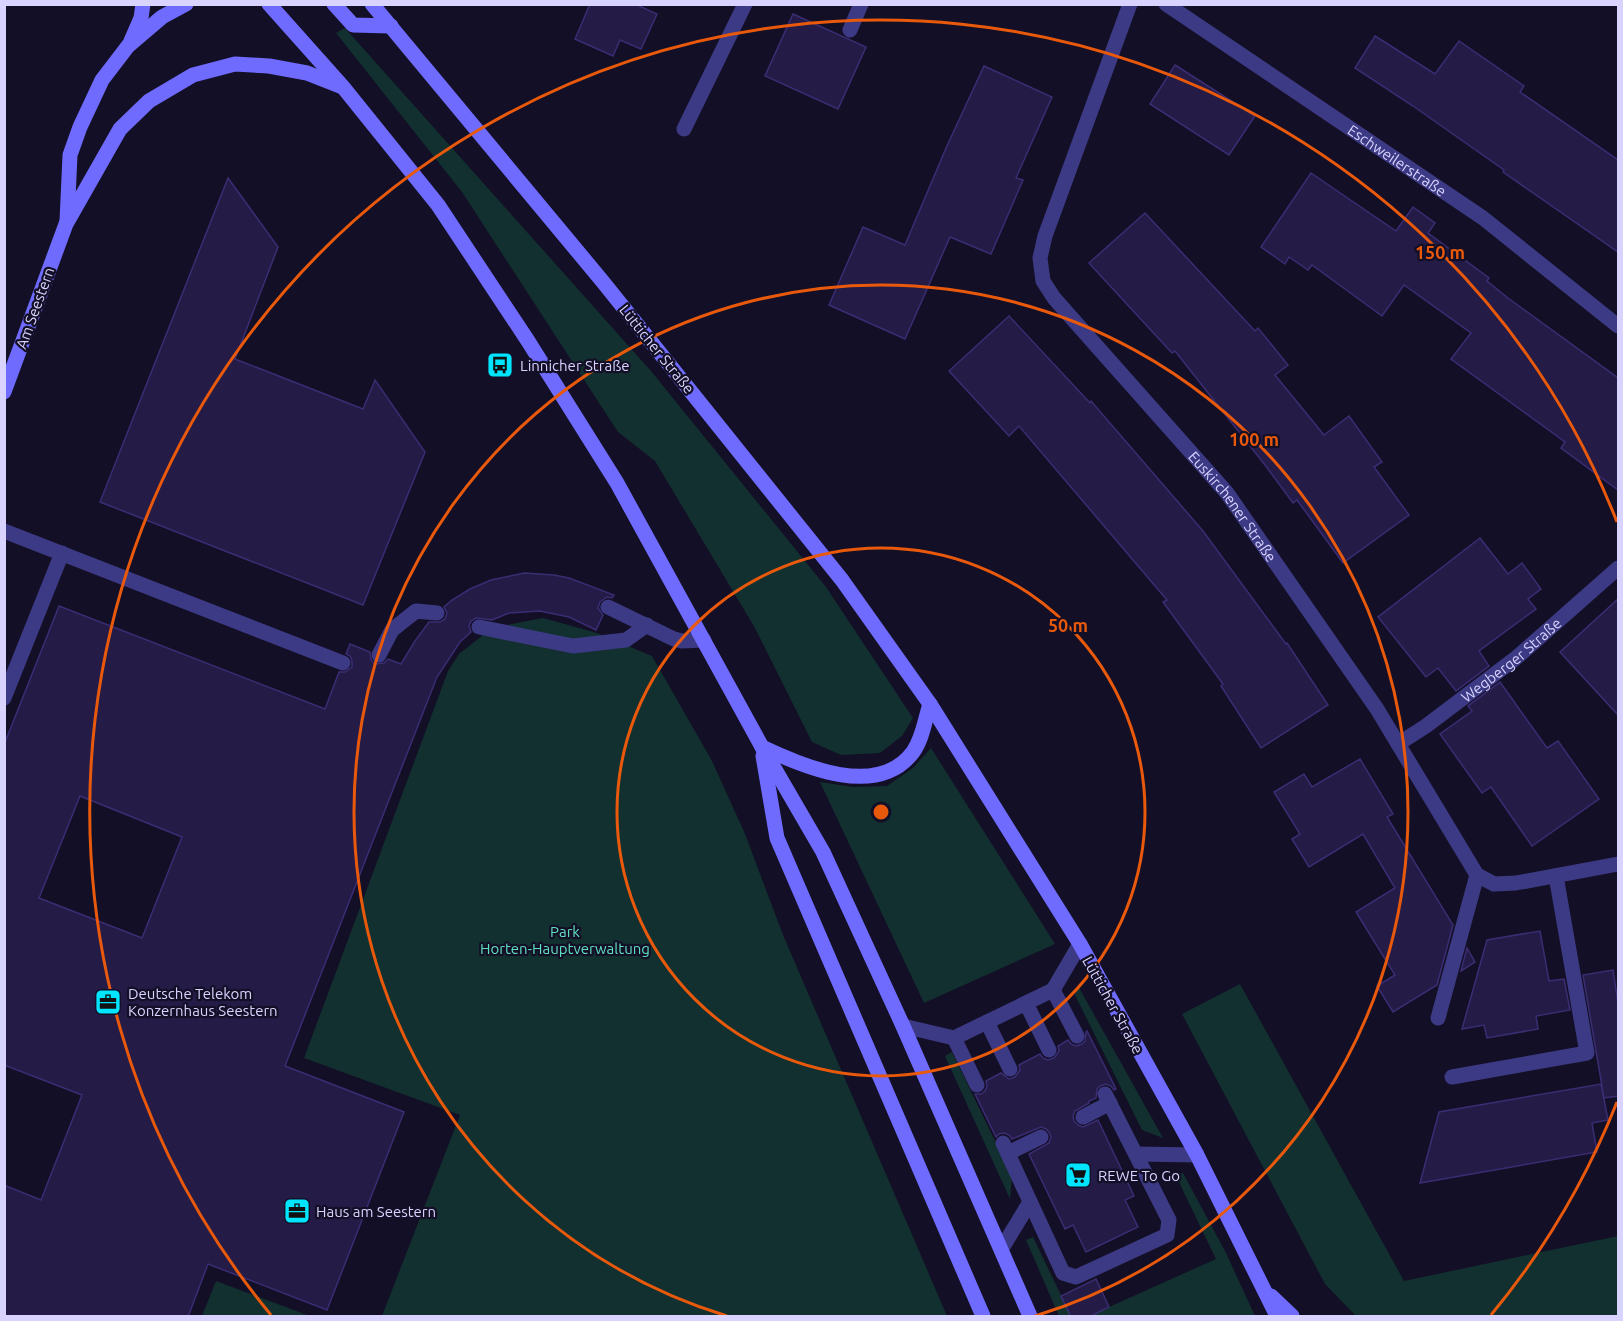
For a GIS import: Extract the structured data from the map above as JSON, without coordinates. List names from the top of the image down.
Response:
{
  "streets": {
    "main road": ["Am Seestern", "Lütticher Straße"],
    "street": ["Eschweilerstraße", "Euskirchener Straße", "Wegberger Straße"]
  },
  "crossings": [
    ["Euskirchener Straße", "Wegberger Straße"]
  ],
  "parks": ["Park Horten-Hauptverwaltung"],
  "places": {
    "bus stop": ["Linnicher Straße"],
    "office": ["Deutsche Telekom Konzernhaus Seestern", "Haus am Seestern"],
    "supermarket": ["REWE To Go"]
  },
  "rings": ["150 m", "100 m", "50 m"]
}
